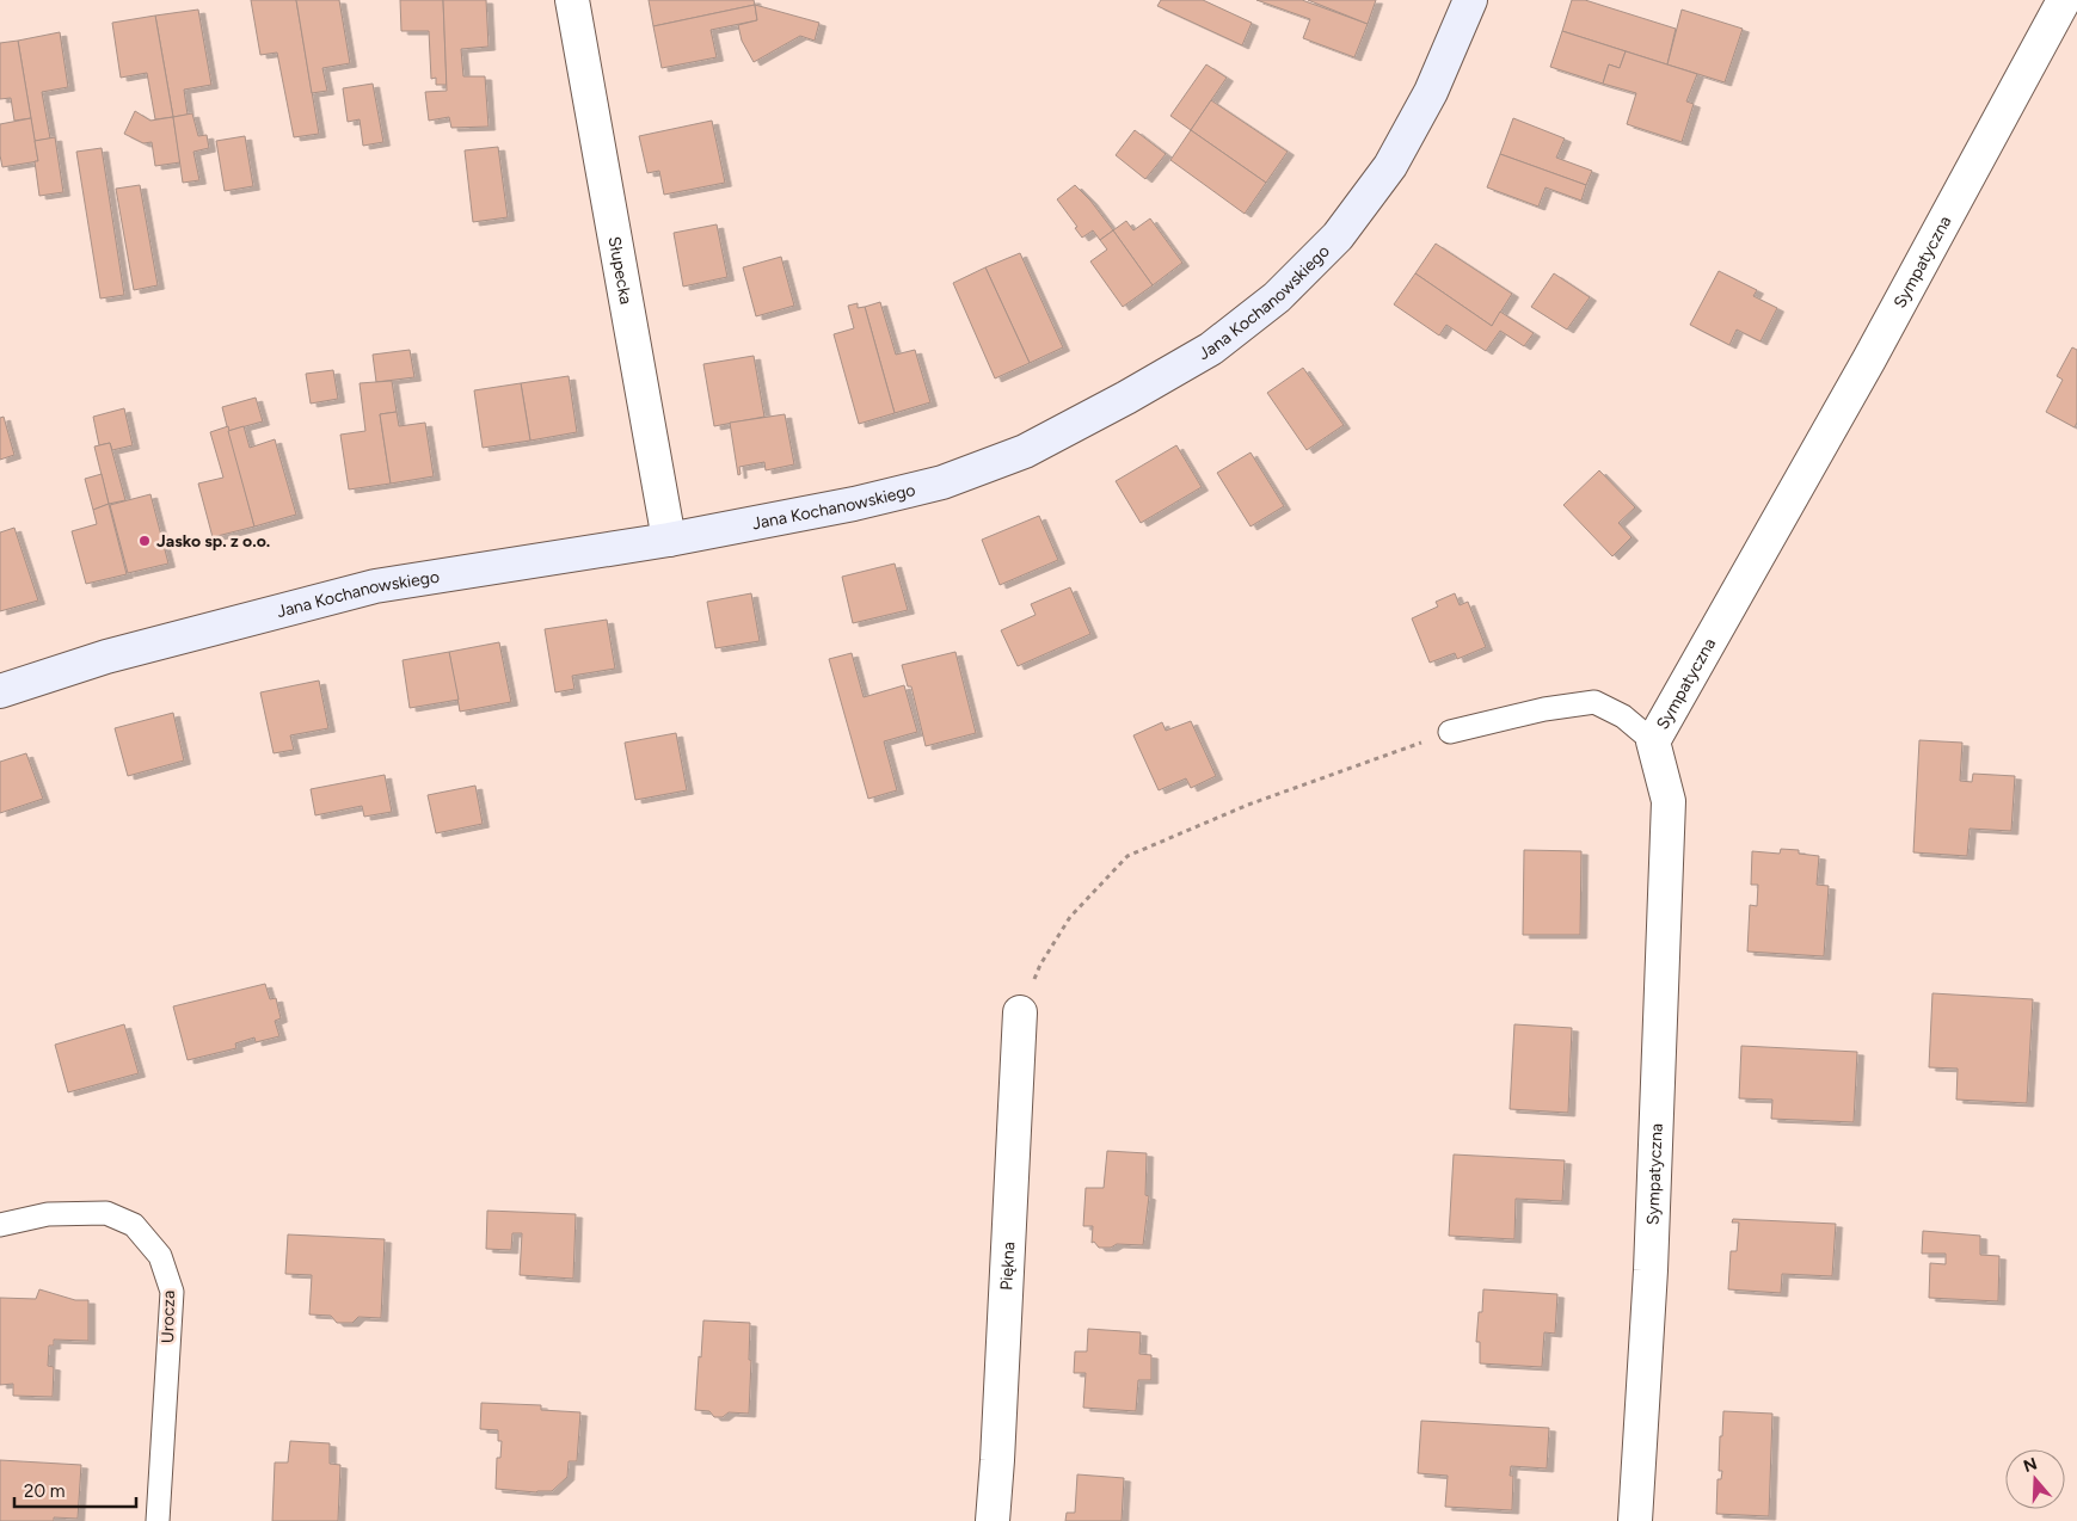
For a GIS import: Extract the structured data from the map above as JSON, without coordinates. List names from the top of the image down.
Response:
{
  "streets": {
    "street": [
      "Sympatyczna",
      "Słupecka",
      "Jana Kochanowskiego",
      "Piękna"
    ],
    "lane": ["Urocza"]
  },
  "crossings": [
    ["Słupecka", "Jana Kochanowskiego"]
  ],
  "places": ["Jasko sp. z o.o."],
  "scale_bar": "20 m",
  "north": "top"
}
